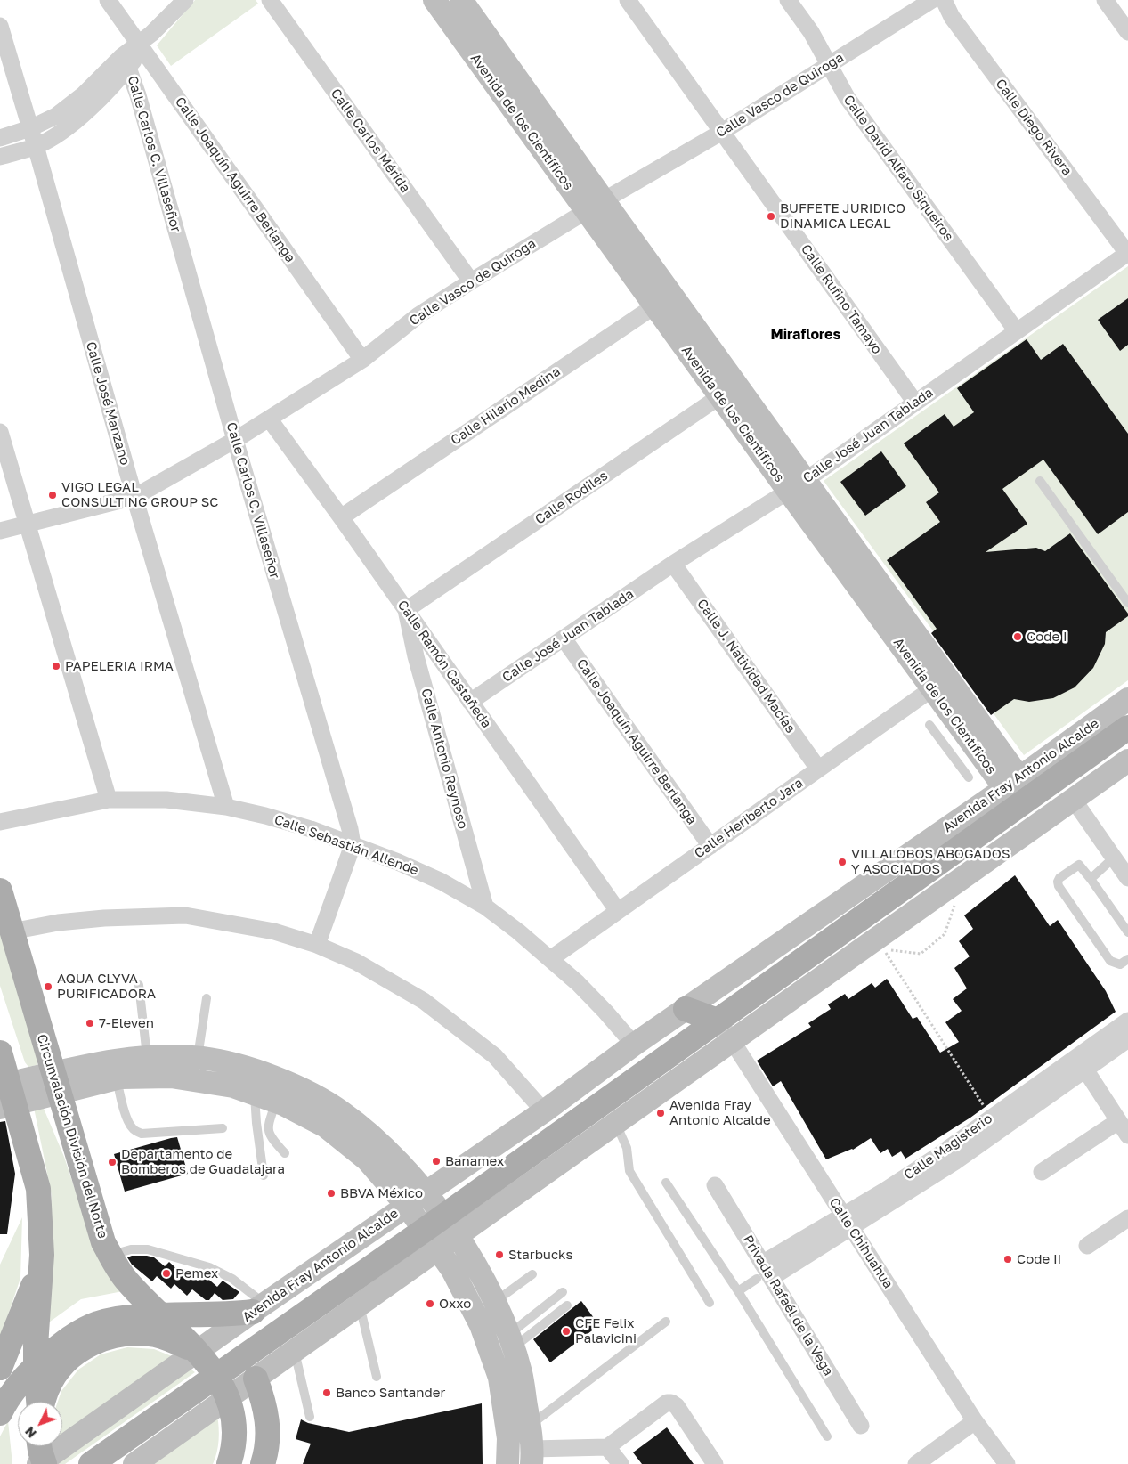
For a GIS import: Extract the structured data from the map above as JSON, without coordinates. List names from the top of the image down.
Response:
{
  "streets": {
    "main road": ["Avenida Fray Antonio Alcalde", "Circunvalación División del Norte"],
    "street": [
      "Calle Vasco de Quiroga",
      "Avenida de los Científicos",
      "Calle Diego Rivera",
      "Calle Carlos Mérida",
      "Calle Carlos C. Villaseñor",
      "Calle David Alfaro Siqueiros",
      "Calle Joaquín Aguirre Berlanga",
      "Calle Rufino Tamayo",
      "Calle José Manzano",
      "Calle Hilario Medina",
      "Calle José Juan Tablada",
      "Calle Rodiles",
      "Calle Ramón Castañeda",
      "Calle J. Natividad Macías",
      "Calle Antonio Reynoso",
      "Calle Heriberto Jara",
      "Calle Sebastián Allende",
      "Calle Magisterio",
      "Calle Chihuahua",
      "Privada Rafaél de la Vega"
    ]
  },
  "crossings": [
    ["Calle Vasco de Quiroga", "Avenida de los Científicos"],
    ["Calle Vasco de Quiroga", "Calle Carlos Mérida"],
    ["Calle Vasco de Quiroga", "Calle Carlos C. Villaseñor"],
    ["Calle Vasco de Quiroga", "Calle David Alfaro Siqueiros"],
    ["Calle Vasco de Quiroga", "Calle Joaquín Aguirre Berlanga"],
    ["Calle Vasco de Quiroga", "Calle Rufino Tamayo"],
    ["Calle Vasco de Quiroga", "Calle José Manzano"],
    ["Calle Vasco de Quiroga", "Calle Ramón Castañeda"],
    ["Avenida de los Científicos", "Calle Hilario Medina"],
    ["Avenida de los Científicos", "Calle José Juan Tablada"],
    ["Avenida de los Científicos", "Calle Rodiles"],
    ["Avenida de los Científicos", "Avenida Fray Antonio Alcalde"],
    ["Avenida de los Científicos", "Calle Heriberto Jara"],
    ["Calle Diego Rivera", "Calle José Juan Tablada"],
    ["Calle Carlos C. Villaseñor", "Calle Sebastián Allende"],
    ["Calle David Alfaro Siqueiros", "Calle José Juan Tablada"],
    ["Calle Joaquín Aguirre Berlanga", "Calle José Juan Tablada"],
    ["Calle Joaquín Aguirre Berlanga", "Calle Heriberto Jara"],
    ["Calle Rufino Tamayo", "Calle José Juan Tablada"],
    ["Calle José Manzano", "Calle Sebastián Allende"],
    ["Calle Hilario Medina", "Calle Ramón Castañeda"],
    ["Calle José Juan Tablada", "Calle Ramón Castañeda"],
    ["Calle José Juan Tablada", "Calle J. Natividad Macías"],
    ["Calle Rodiles", "Calle Ramón Castañeda"],
    ["Calle Rodiles", "Calle Antonio Reynoso"],
    ["Calle Ramón Castañeda", "Calle Antonio Reynoso"],
    ["Calle Ramón Castañeda", "Calle Heriberto Jara"],
    ["Calle J. Natividad Macías", "Calle Heriberto Jara"],
    ["Calle Antonio Reynoso", "Calle Sebastián Allende"],
    ["Avenida Fray Antonio Alcalde", "Calle Sebastián Allende"],
    ["Avenida Fray Antonio Alcalde", "Circunvalación División del Norte"],
    ["Avenida Fray Antonio Alcalde", "Calle Chihuahua"],
    ["Calle Heriberto Jara", "Calle Sebastián Allende"],
    ["Calle Magisterio", "Calle Chihuahua"],
    ["Calle Magisterio", "Privada Rafaél de la Vega"]
  ],
  "districts": ["Miraflores"],
  "places": [
    "BUFFETE JURIDICO DINAMICA LEGAL",
    "VIGO LEGAL CONSULTING GROUP SC",
    "Code I",
    "PAPELERIA IRMA",
    "VILLALOBOS ABOGADOS Y ASOCIADOS",
    "AQUA CLYVA PURIFICADORA",
    "7-Eleven",
    "Avenida Fray Antonio Alcalde",
    "Banamex",
    "Departamento de Bomberos de Guadalajara",
    "BBVA México",
    "Starbucks",
    "Code II",
    "Pemex",
    "Oxxo",
    "CFE Felix Palavicini",
    "Banco Santander"
  ],
  "north": "bottom left"
}
